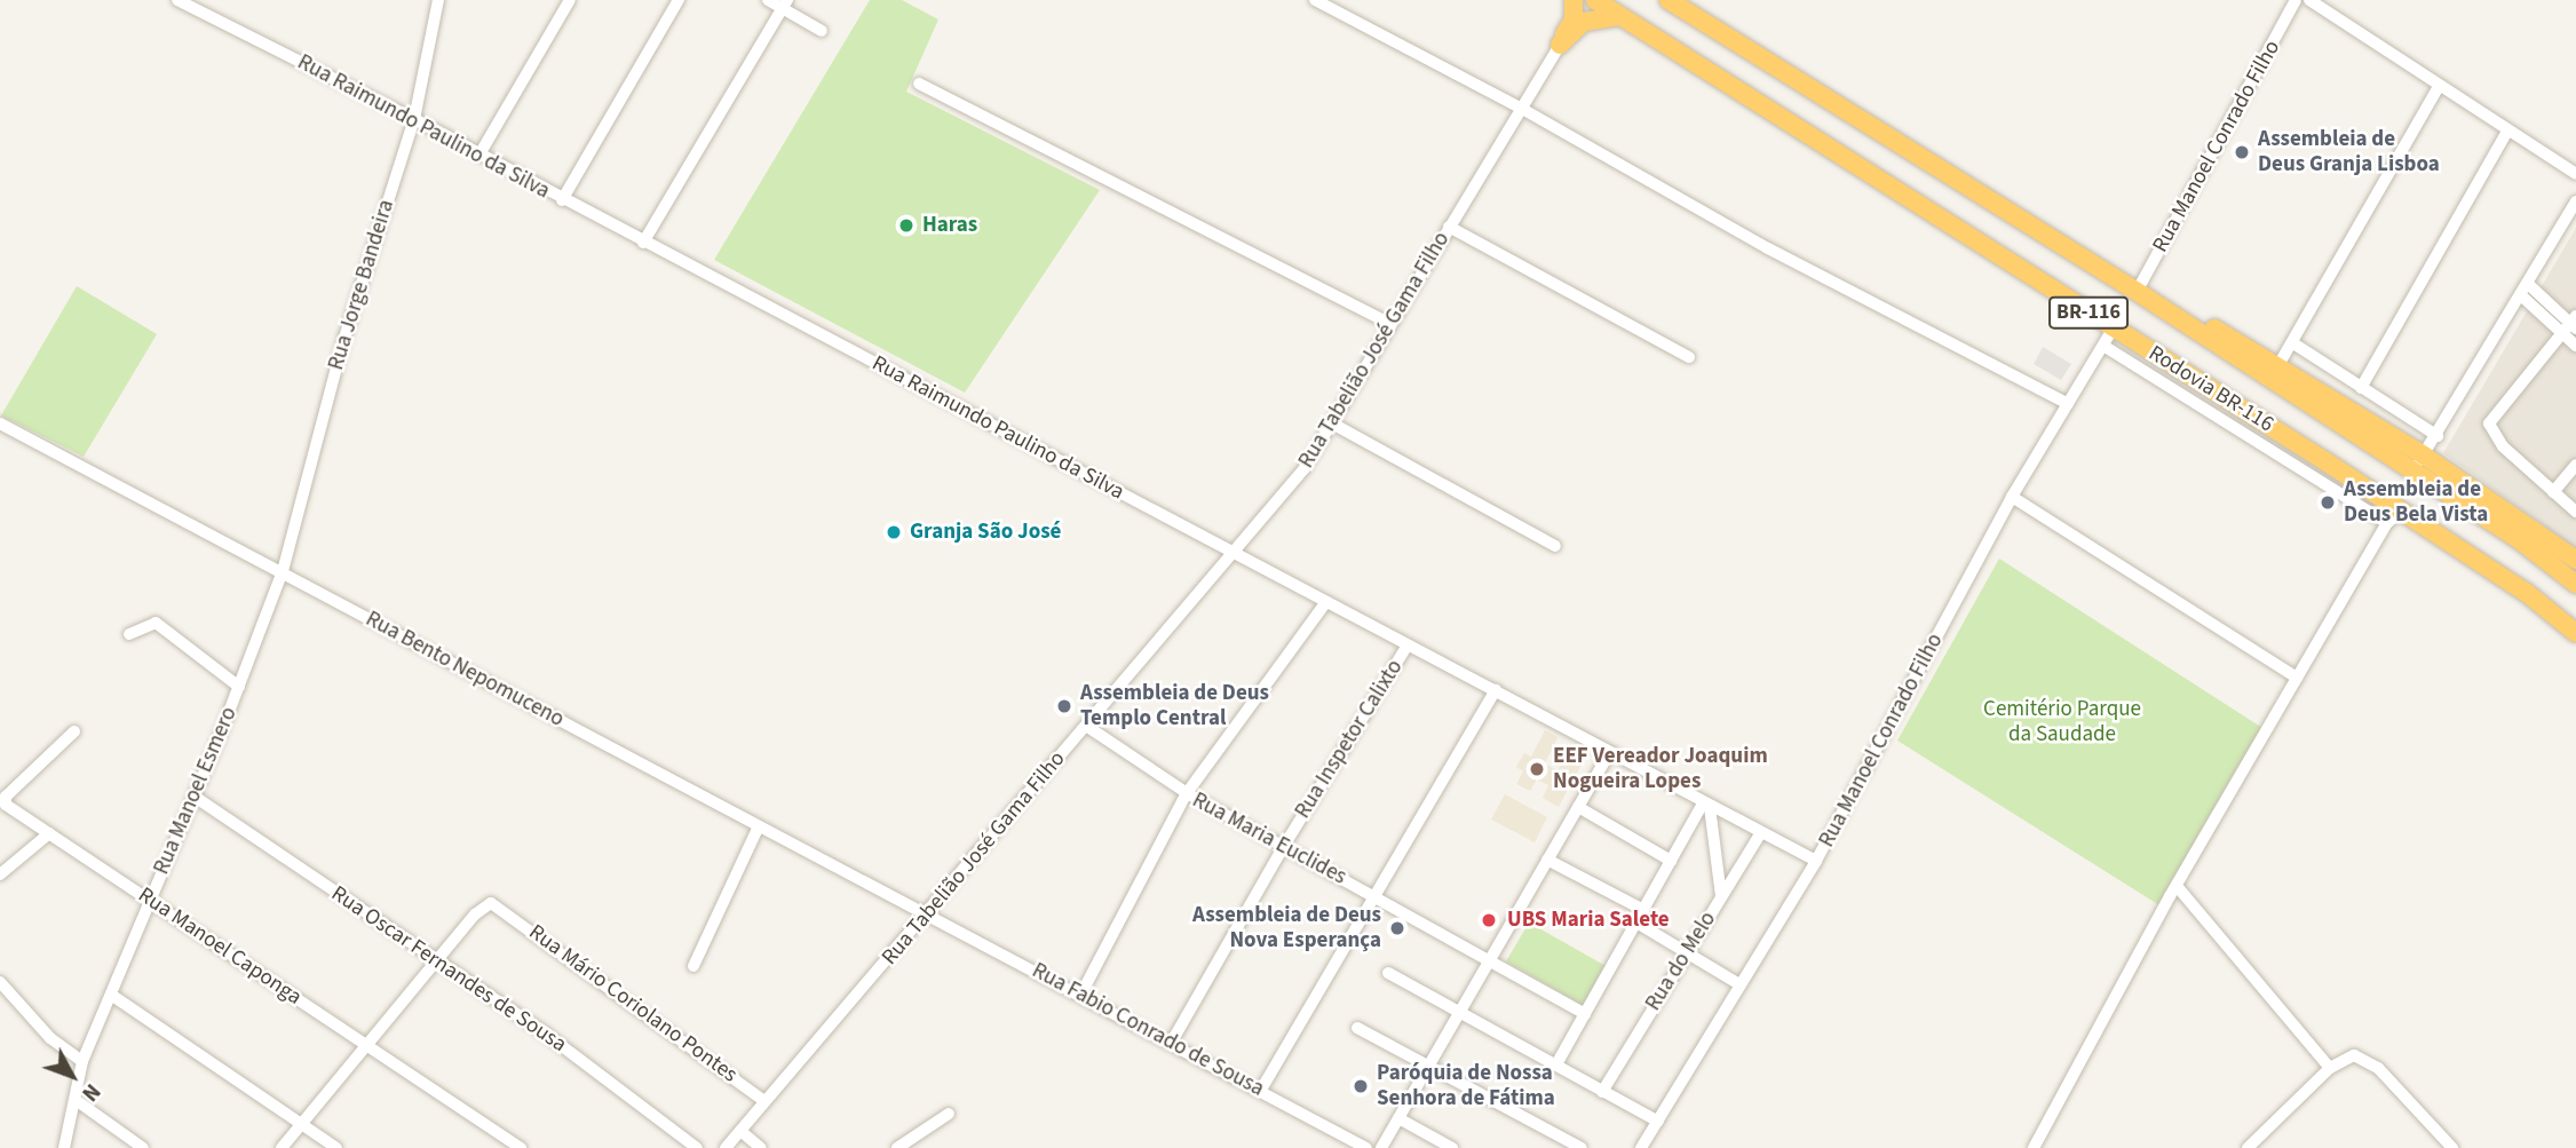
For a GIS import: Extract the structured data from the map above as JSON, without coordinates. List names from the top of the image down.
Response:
{
  "streets": {
    "highway": ["BR-116", "Rodovia BR-116"],
    "street": [
      "Rua Raimundo Paulino da Silva",
      "Rua Manoel Conrado Filho",
      "Rua Jorge Bandeira",
      "Rua Tabelião José Gama Filho",
      "Rua Bento Nepomuceno",
      "Rua Inspetor Calixto",
      "Rua Manoel Esmero",
      "Rua Maria Euclides",
      "Rua Manoel Caponga",
      "Rua do Melo",
      "Rua Oscar Fernandes de Sousa",
      "Rua Mário Coriolano Pontes",
      "Rua Fabio Conrado de Sousa"
    ]
  },
  "crossings": [
    ["Rua Raimundo Paulino da Silva", "Rua Manoel Conrado Filho"],
    ["Rua Raimundo Paulino da Silva", "Rua Jorge Bandeira"],
    ["Rua Raimundo Paulino da Silva", "Rua Tabelião José Gama Filho"],
    ["Rua Raimundo Paulino da Silva", "Rua Inspetor Calixto"],
    ["Rua Raimundo Paulino da Silva", "Rua do Melo"],
    ["Rua Manoel Conrado Filho", "Rodovia BR-116"],
    ["Rua Jorge Bandeira", "Rua Bento Nepomuceno"],
    ["Rua Jorge Bandeira", "Rua Manoel Esmero"],
    ["Rua Tabelião José Gama Filho", "Rua Bento Nepomuceno"],
    ["Rua Tabelião José Gama Filho", "Rua Maria Euclides"],
    ["Rua Tabelião José Gama Filho", "Rua Mário Coriolano Pontes"],
    ["Rua Tabelião José Gama Filho", "Rua Fabio Conrado de Sousa"],
    ["Rua Bento Nepomuceno", "Rua Manoel Esmero"],
    ["Rua Bento Nepomuceno", "Rua Fabio Conrado de Sousa"],
    ["Rua Inspetor Calixto", "Rua Maria Euclides"],
    ["Rua Inspetor Calixto", "Rua Fabio Conrado de Sousa"],
    ["Rua Manoel Esmero", "Rua Manoel Caponga"],
    ["Rua Manoel Esmero", "Rua Oscar Fernandes de Sousa"],
    ["Rua Oscar Fernandes de Sousa", "Rua Mário Coriolano Pontes"]
  ],
  "parks": ["Cemitério Parque da Saudade"],
  "places": [
    "Assembleia de Deus Granja Lisboa",
    "Haras",
    "Assembleia de Deus Bela Vista",
    "Granja São José",
    "Assembleia de Deus Templo Central",
    "EEF Vereador Joaquim Nogueira Lopes",
    "UBS Maria Salete",
    "Assembleia de Deus Nova Esperança",
    "Paróquia de Nossa Senhora de Fátima"
  ],
  "north": "bottom right"
}
